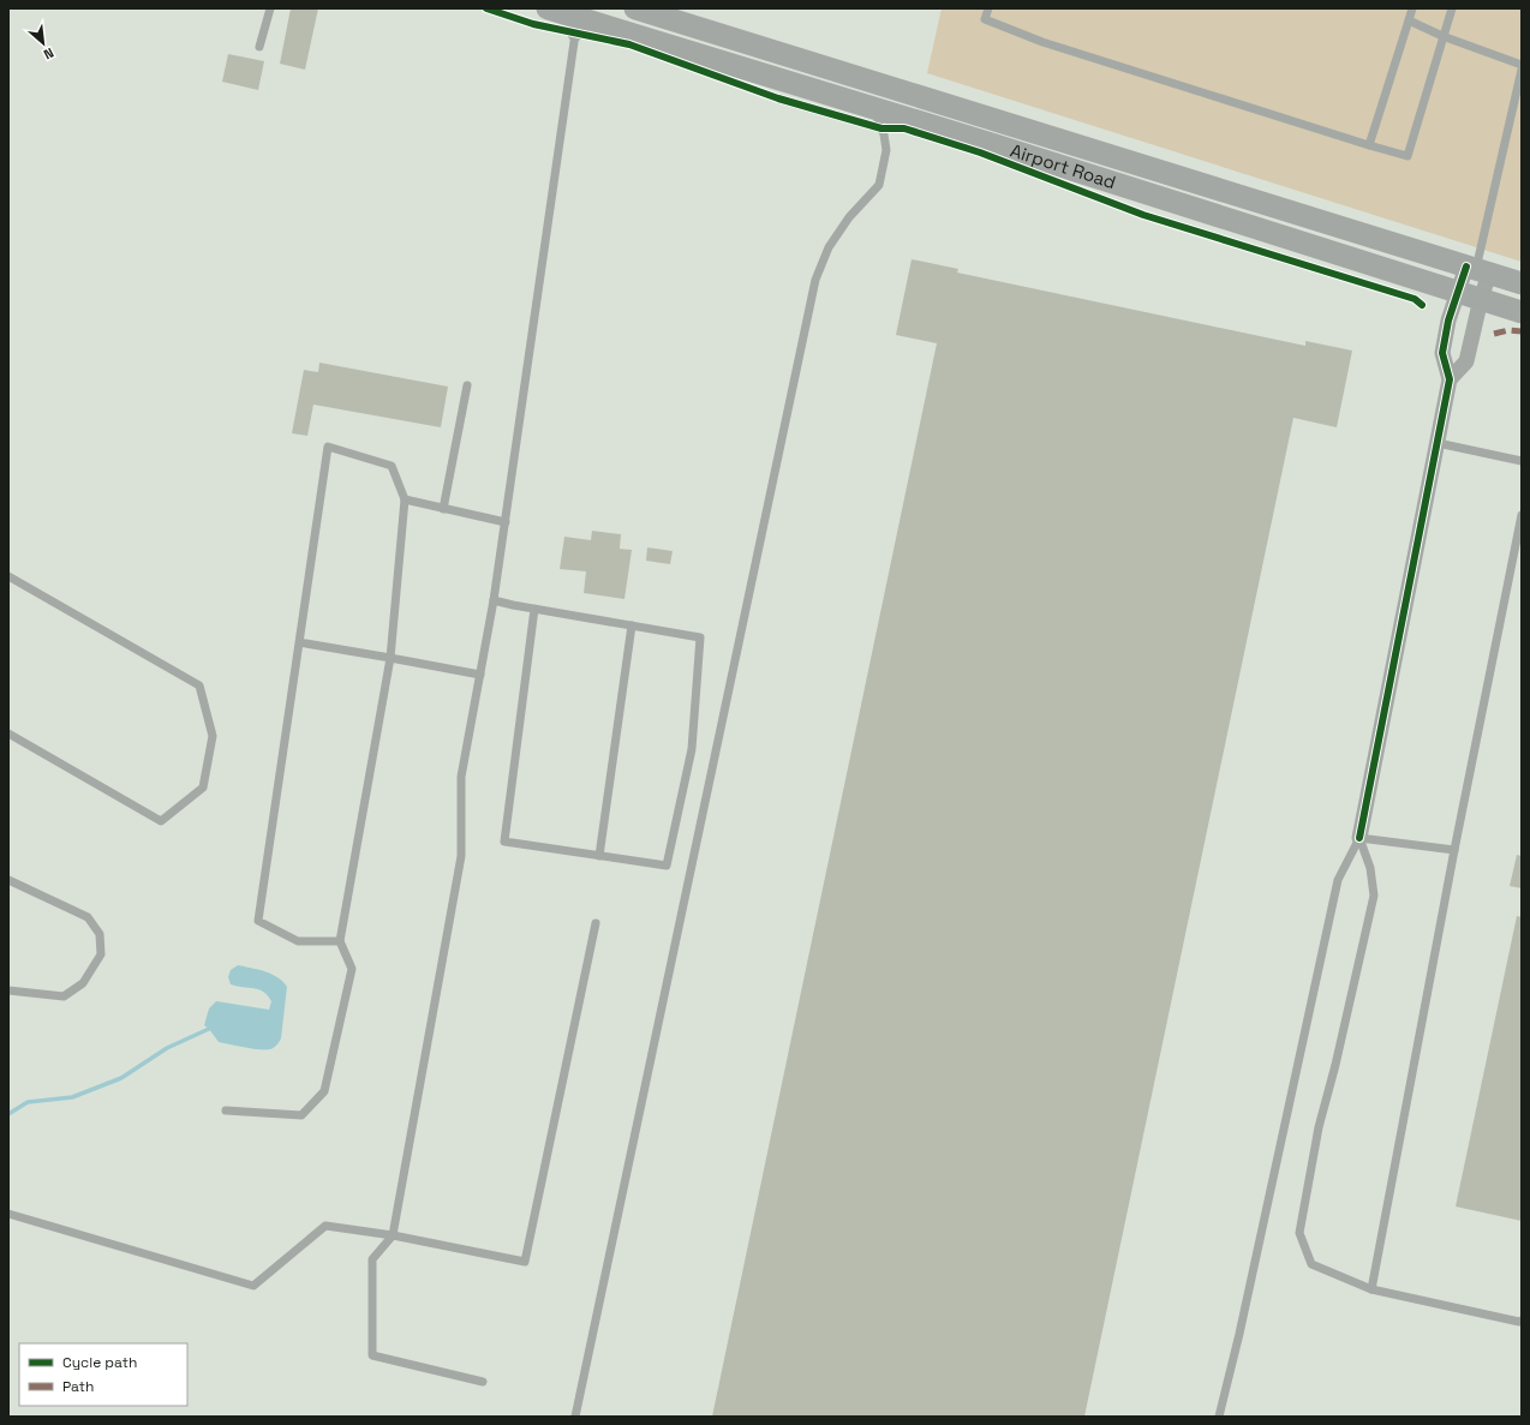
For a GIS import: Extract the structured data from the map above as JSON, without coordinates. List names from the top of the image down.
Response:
{
  "streets": {
    "main road": ["Airport Road"]
  },
  "legend": ["Cycle path", "Path"],
  "north": "bottom right"
}
